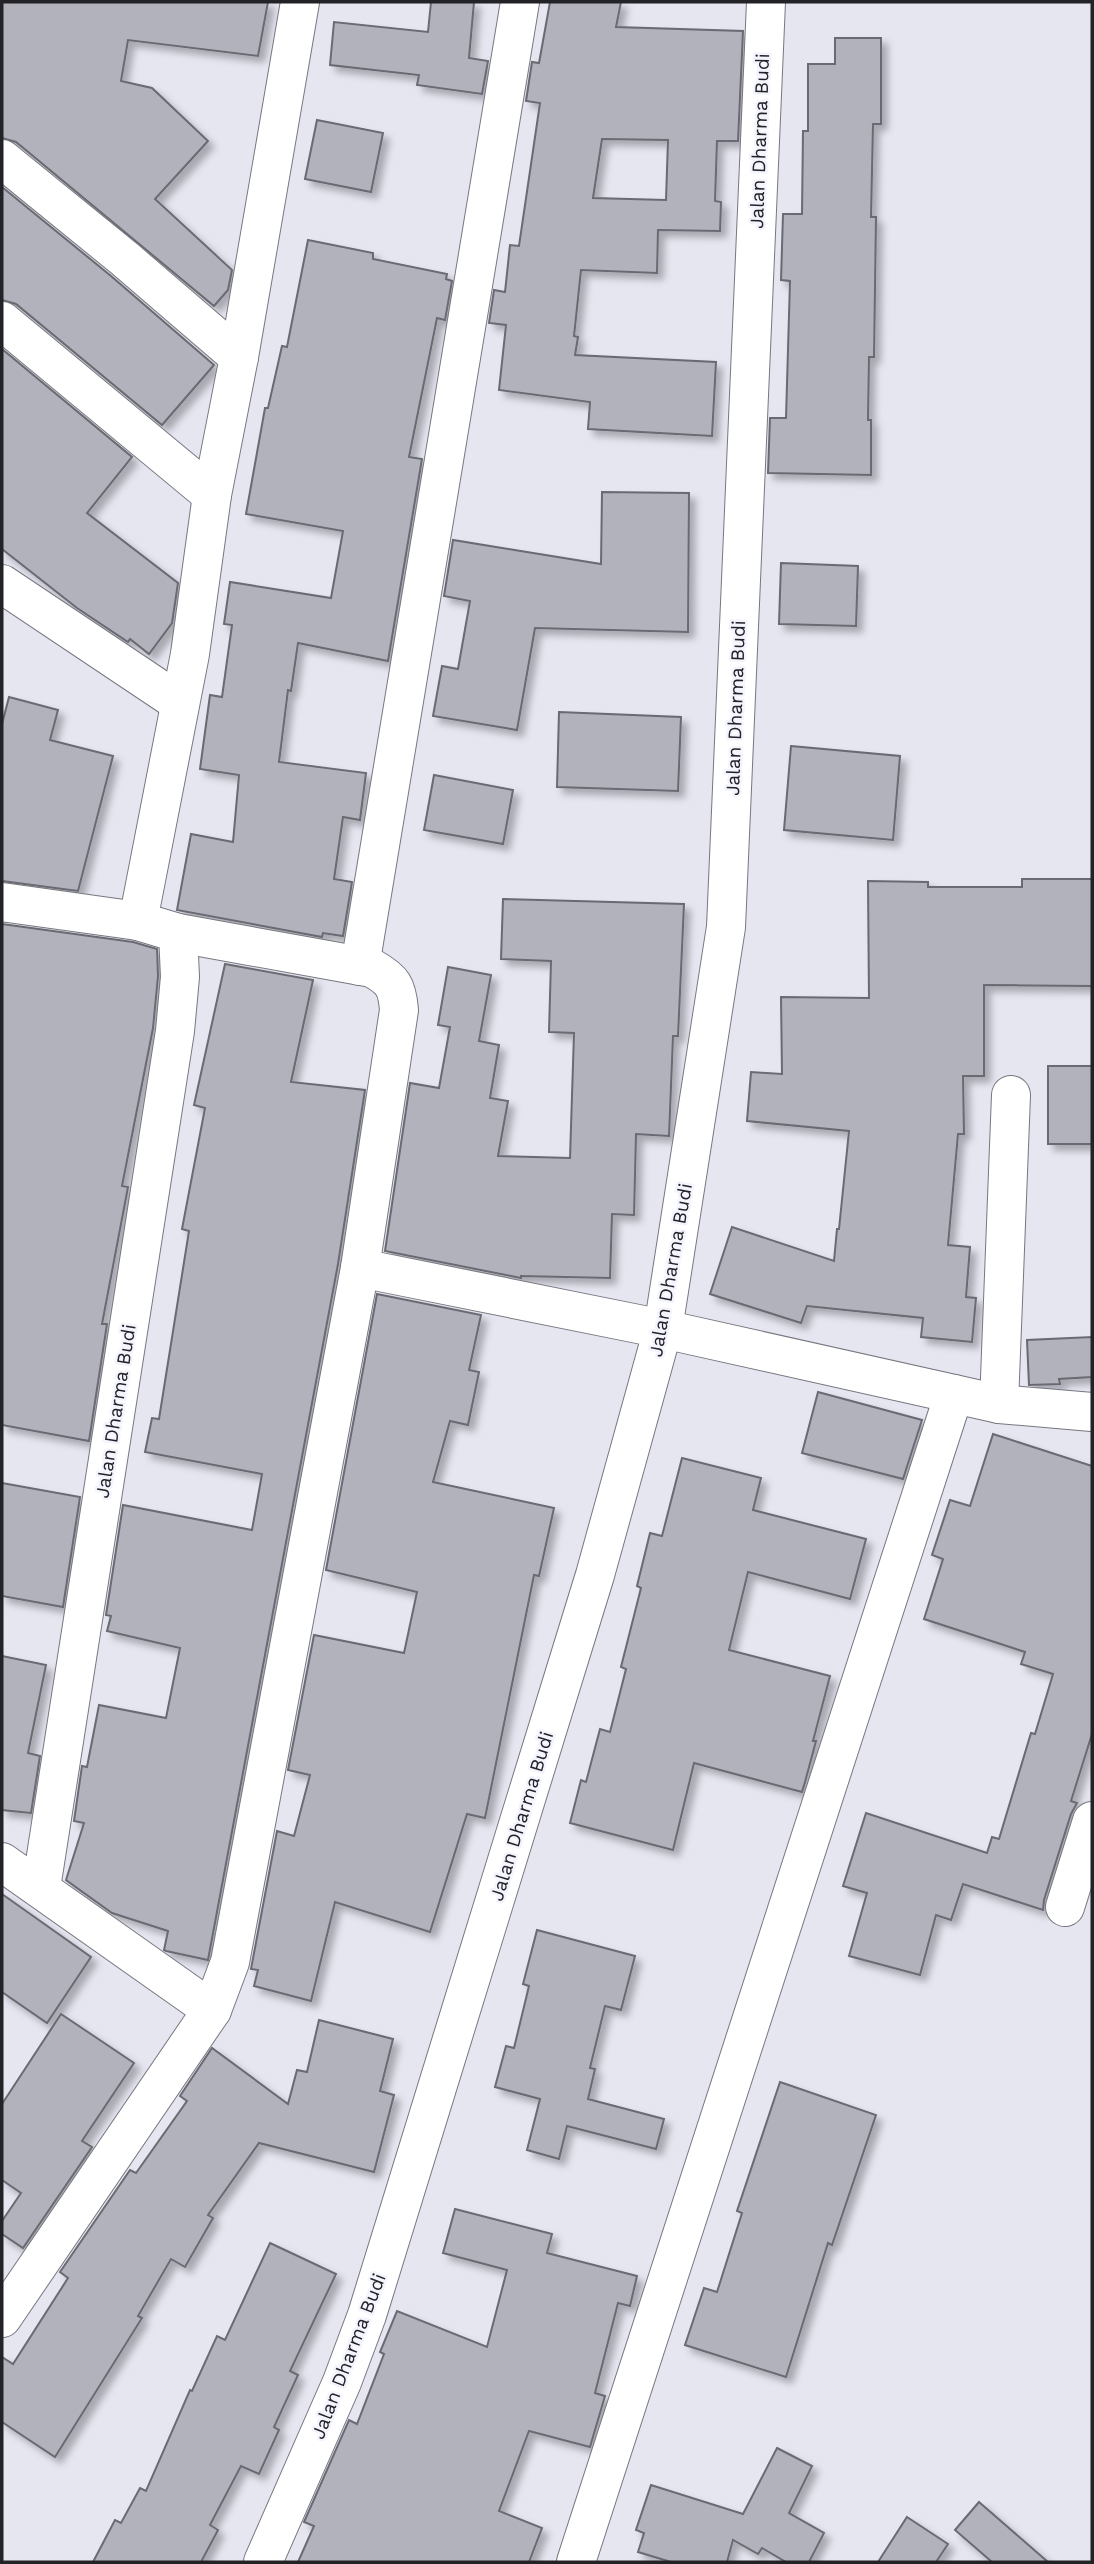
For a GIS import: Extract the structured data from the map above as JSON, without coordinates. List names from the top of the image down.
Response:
{
  "streets": {
    "street": ["Jalan Dharma Budi"]
  }
}
